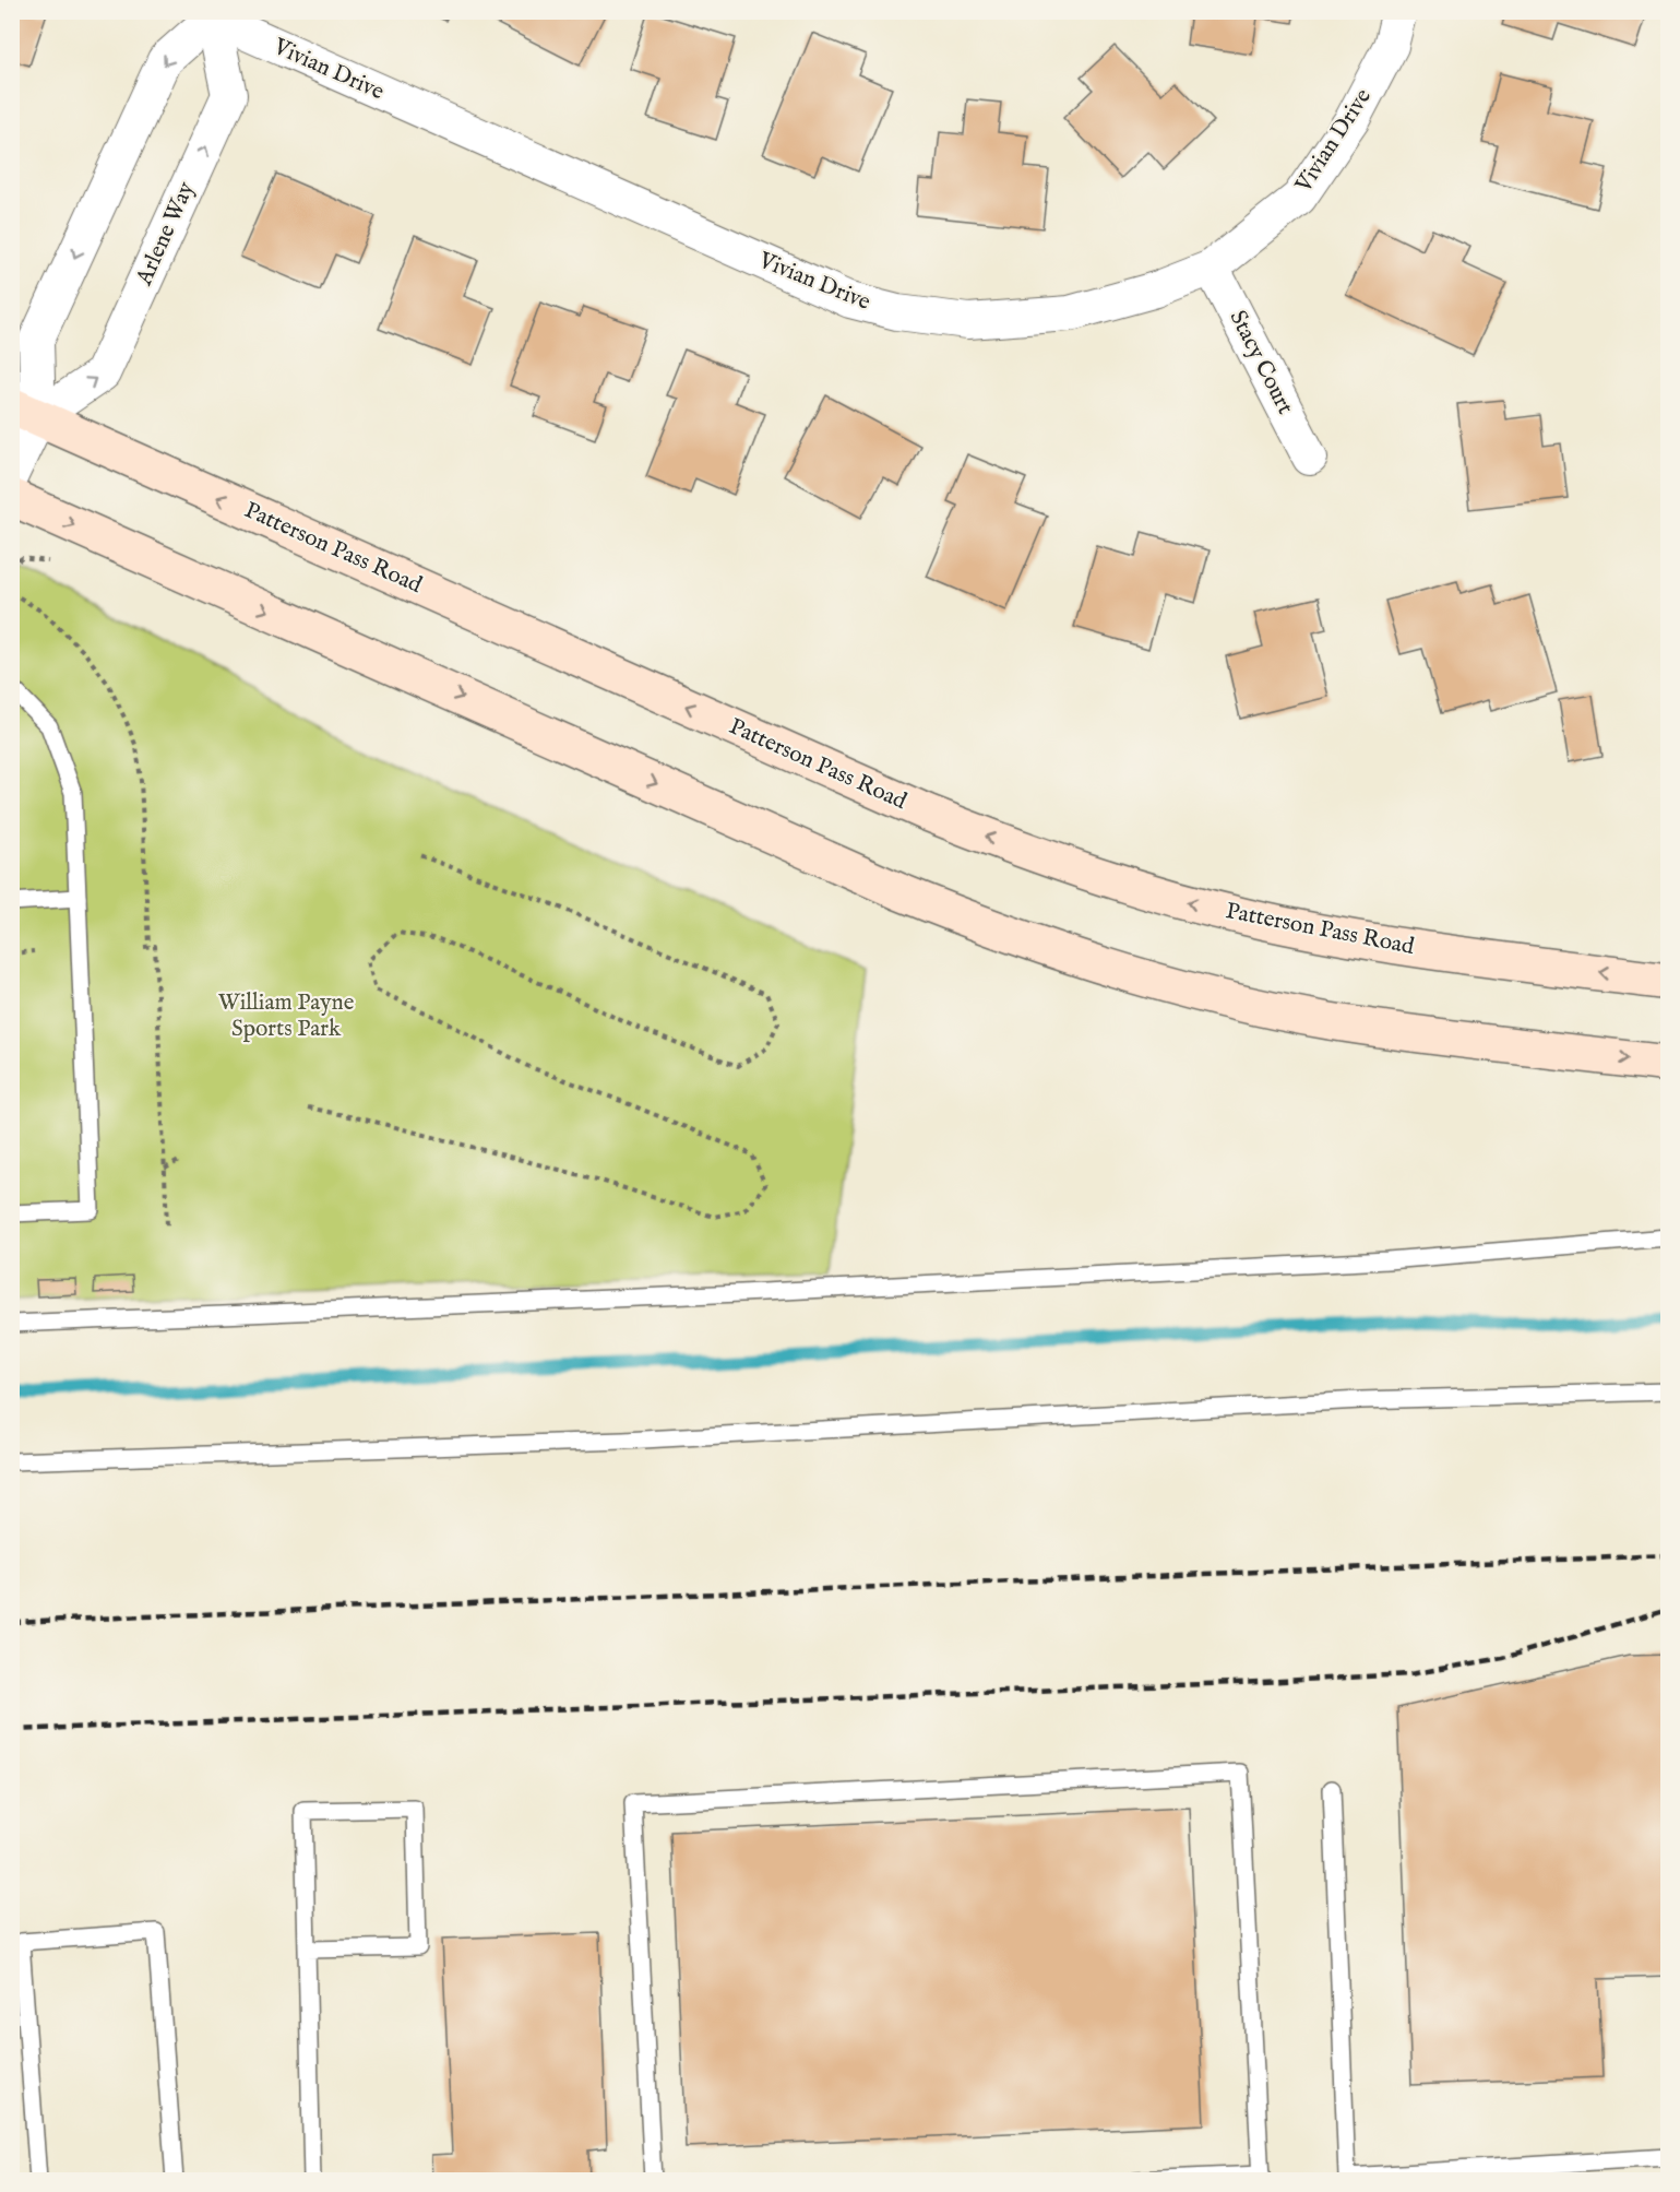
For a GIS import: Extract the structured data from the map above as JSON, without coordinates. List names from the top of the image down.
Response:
{
  "streets": {
    "main road": ["Patterson Pass Road"],
    "street": ["Vivian Drive", "Arlene Way", "Stacy Court"]
  },
  "crossings": [
    ["Vivian Drive", "Arlene Way"],
    ["Vivian Drive", "Stacy Court"],
    ["Arlene Way", "Patterson Pass Road"]
  ],
  "parks": ["William Payne Sports Park"]
}
